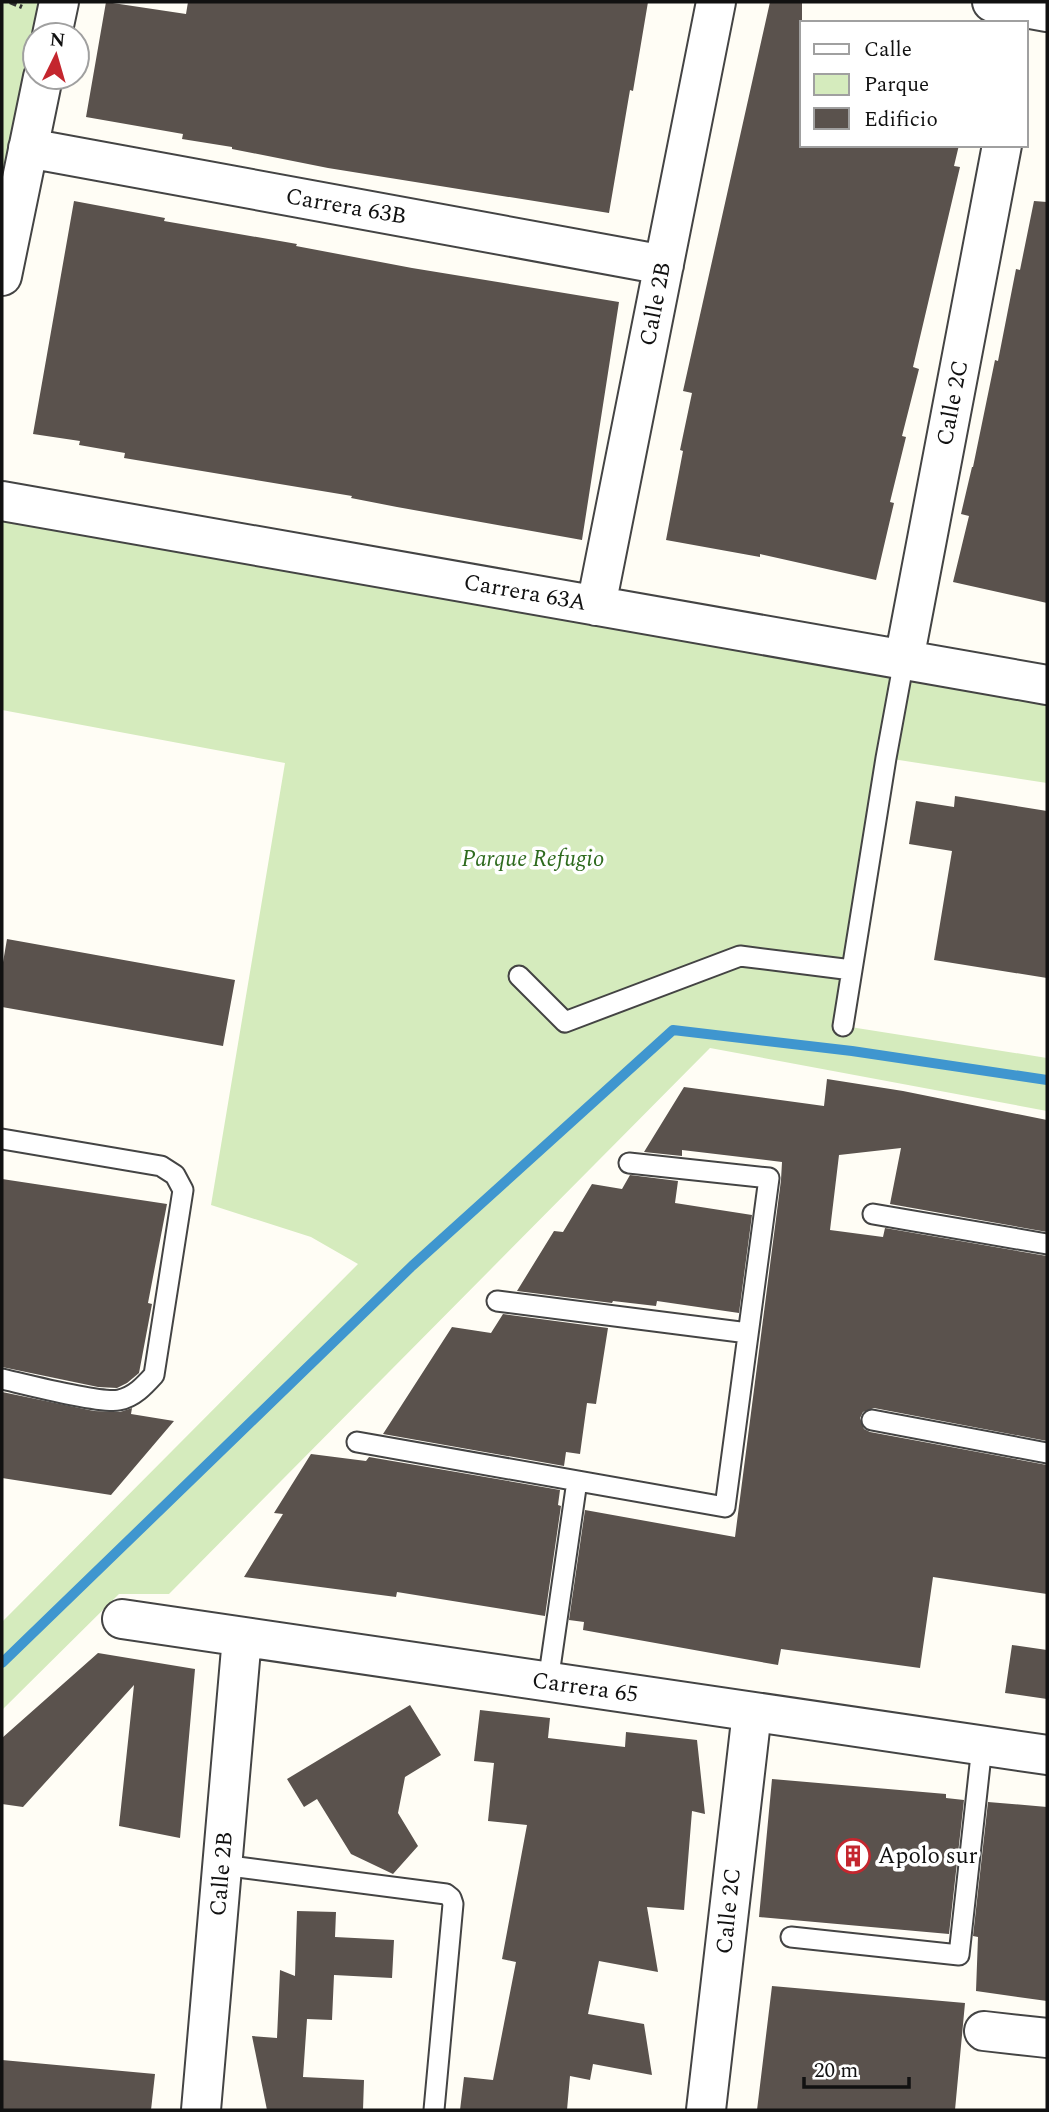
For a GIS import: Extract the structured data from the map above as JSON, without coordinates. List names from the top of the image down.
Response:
{
  "streets": {
    "street": [
      "Carrera 63B",
      "Calle 2B",
      "Calle 2C",
      "Carrera 63A",
      "Carrera 65"
    ]
  },
  "crossings": [
    ["Carrera 63B", "Calle 2B"],
    ["Calle 2B", "Carrera 63A"],
    ["Calle 2B", "Carrera 65"],
    ["Calle 2C", "Carrera 63A"],
    ["Calle 2C", "Carrera 65"]
  ],
  "parks": ["Parque Refugio"],
  "places": {
    "building": ["Apolo sur"]
  },
  "legend": ["Calle", "Parque", "Edificio"],
  "scale_bar": "20 m",
  "north": "top"
}
